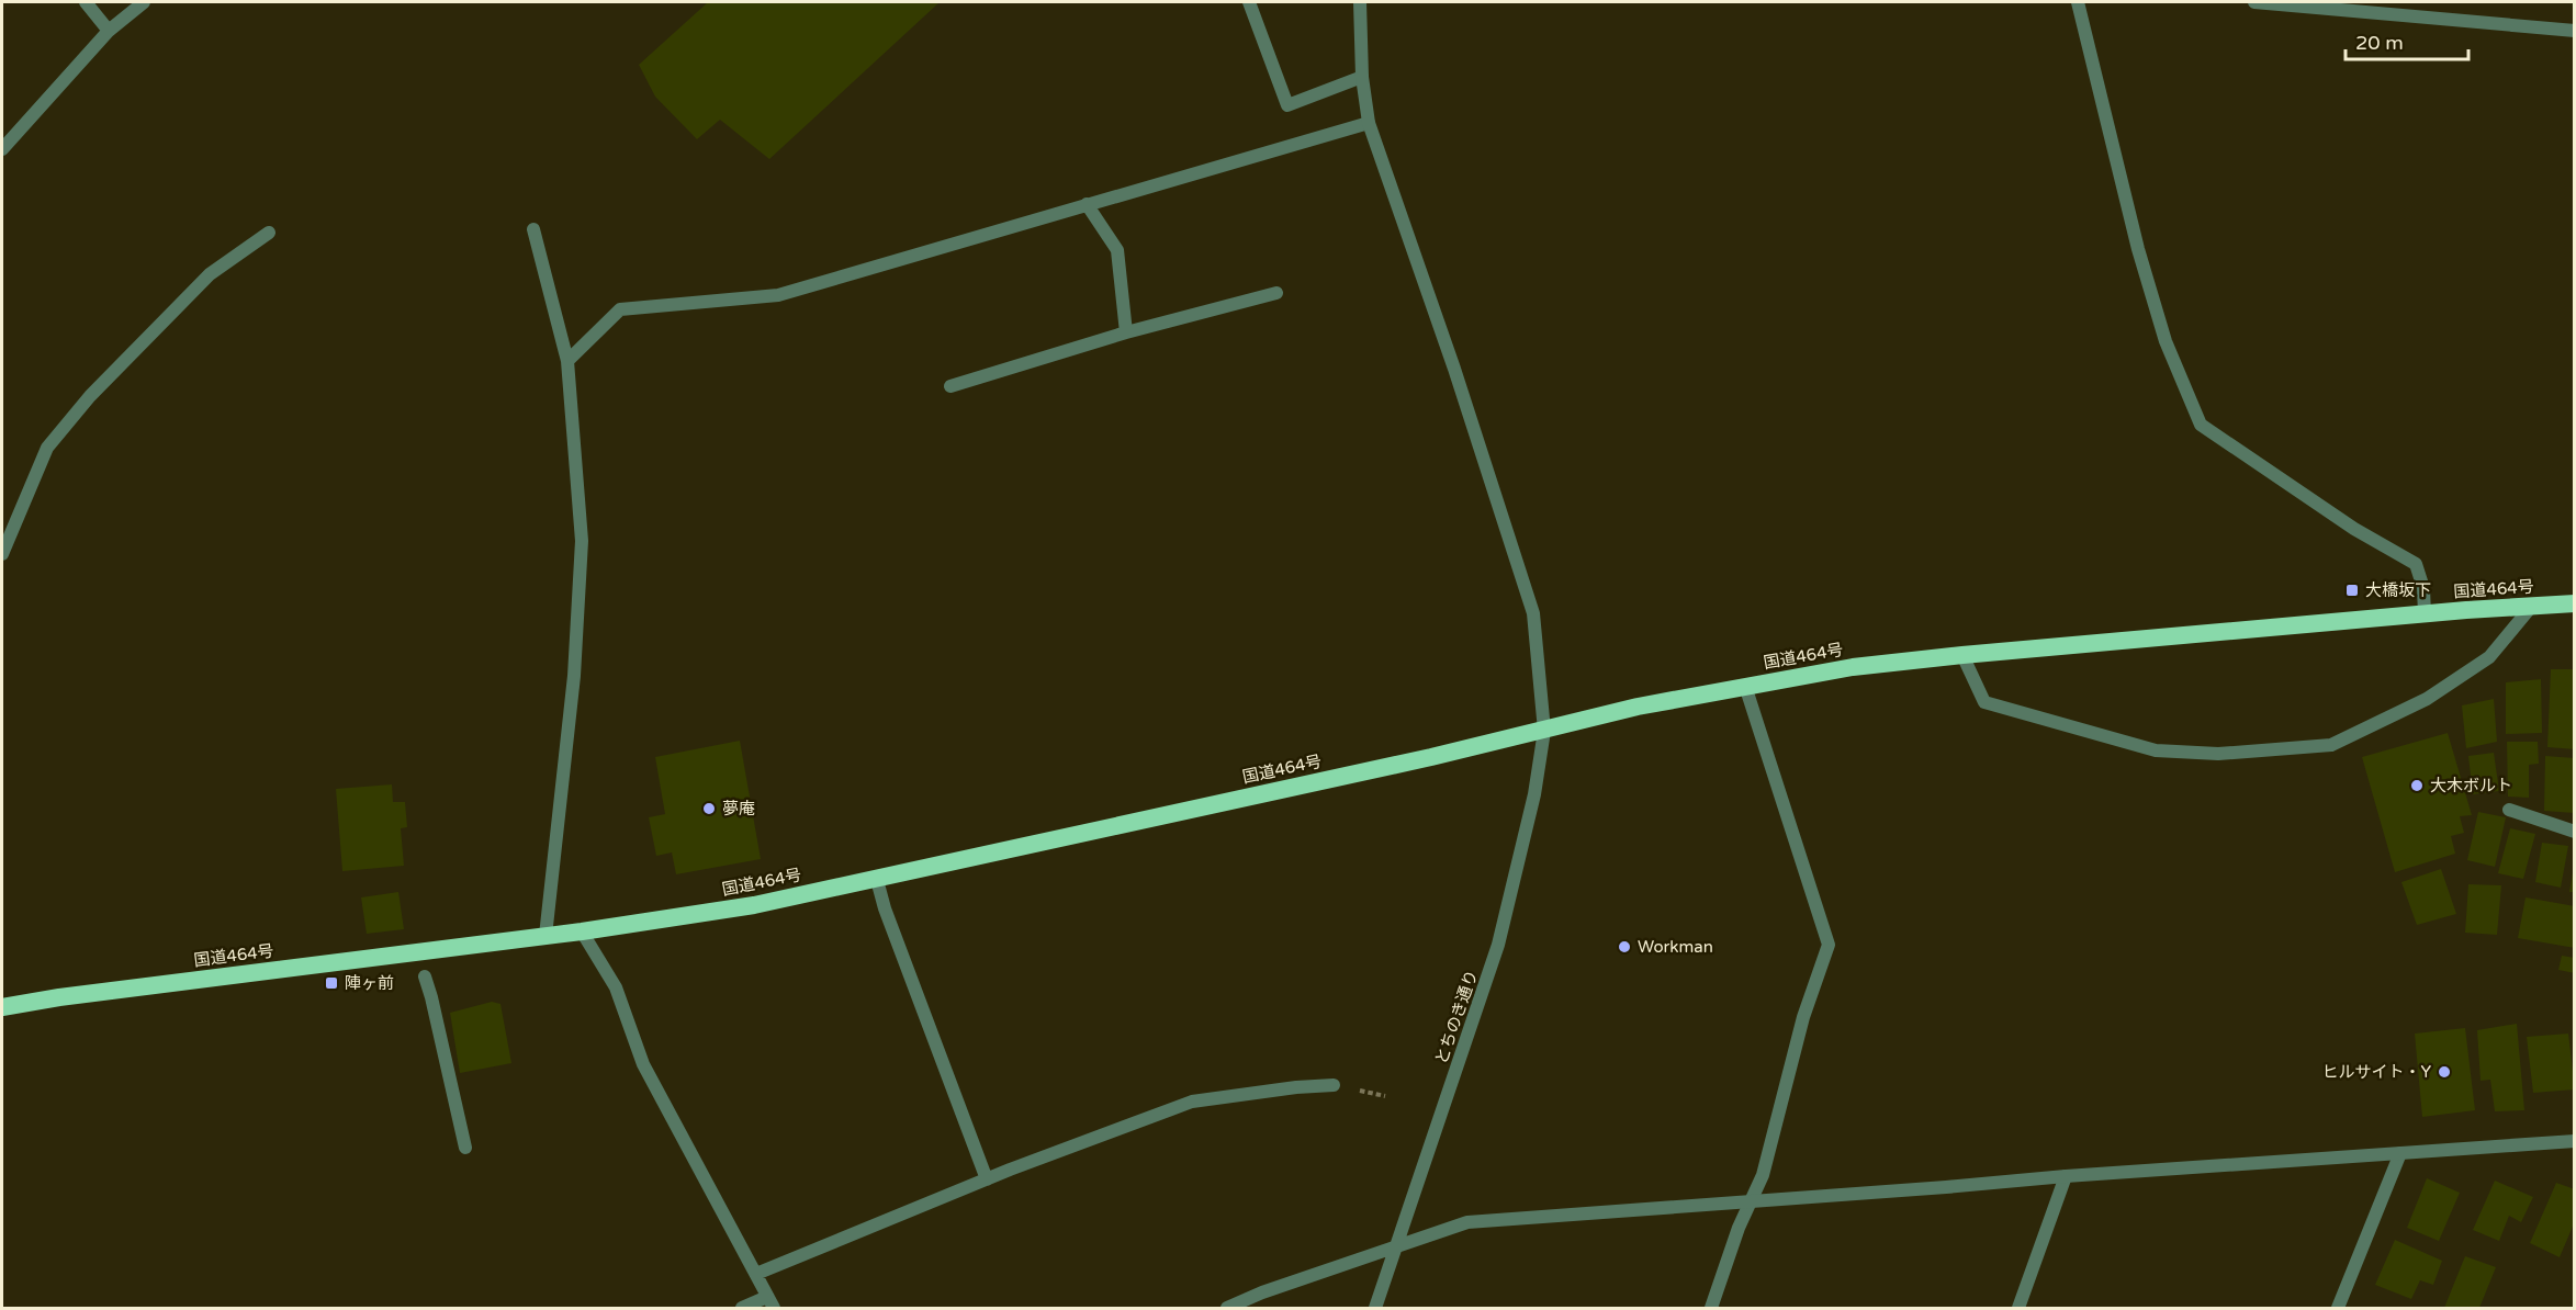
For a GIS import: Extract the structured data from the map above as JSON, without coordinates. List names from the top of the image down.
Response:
{
  "streets": {
    "highway": ["国道464号"],
    "street": ["とちのき通り"]
  },
  "crossings": [
    ["国道464号", "とちのき通り"]
  ],
  "places": {
    "transit": ["大橋坂下", "陣ヶ前"],
    "other": [
      "大木ボルト",
      "夢庵",
      "Workman",
      "ヒルサイト・Y"
    ]
  },
  "scale_bar": "20 m"
}
